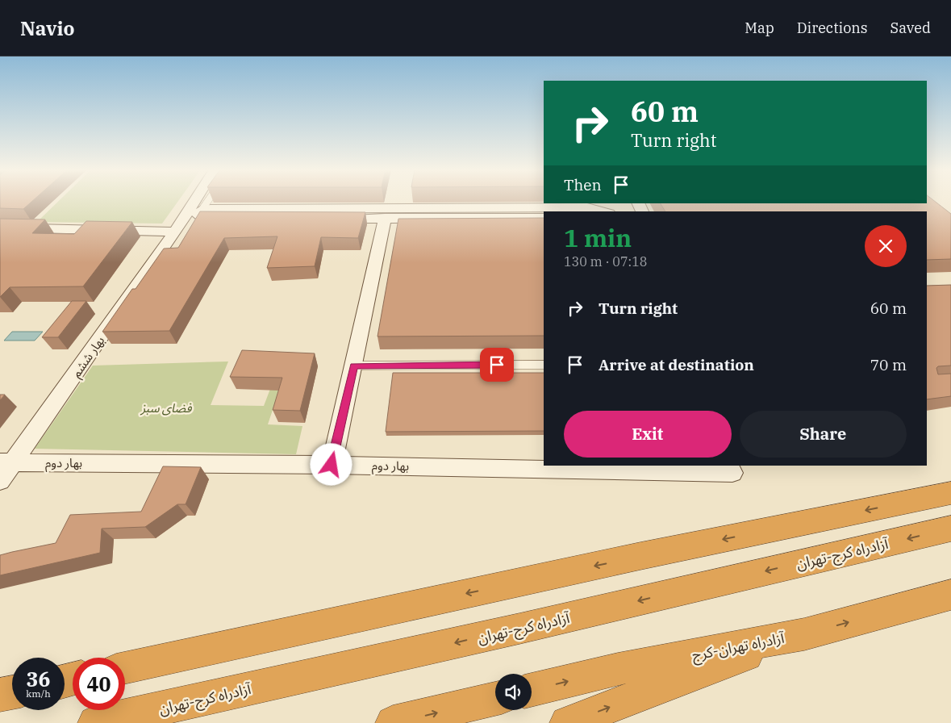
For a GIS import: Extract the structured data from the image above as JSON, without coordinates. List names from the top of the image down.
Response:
{
  "streets": {
    "highway": ["آزادراه کرج-تهران", "آزادراه تهران-کرج"],
    "street": ["بهار ششم", "بهار دوم"]
  },
  "crossings": [
    ["بهار ششم", "بهار دوم"]
  ],
  "parks": ["فضای سبز"],
  "page": {
    "header": "Navio",
    "nav": ["Map", "Directions", "Saved"],
    "turn": ["60 m", "Turn right"],
    "then": "Then",
    "heading": ["1 min", "130 m · 07:18"],
    "list": [
      {
        "name": "Turn right",
        "value": "60 m"
      },
      {
        "name": "Arrive at destination",
        "value": "70 m"
      }
    ],
    "buttons": ["Exit", "Share"],
    "speed": "36 km/h",
    "limit": "40"
  }
}
